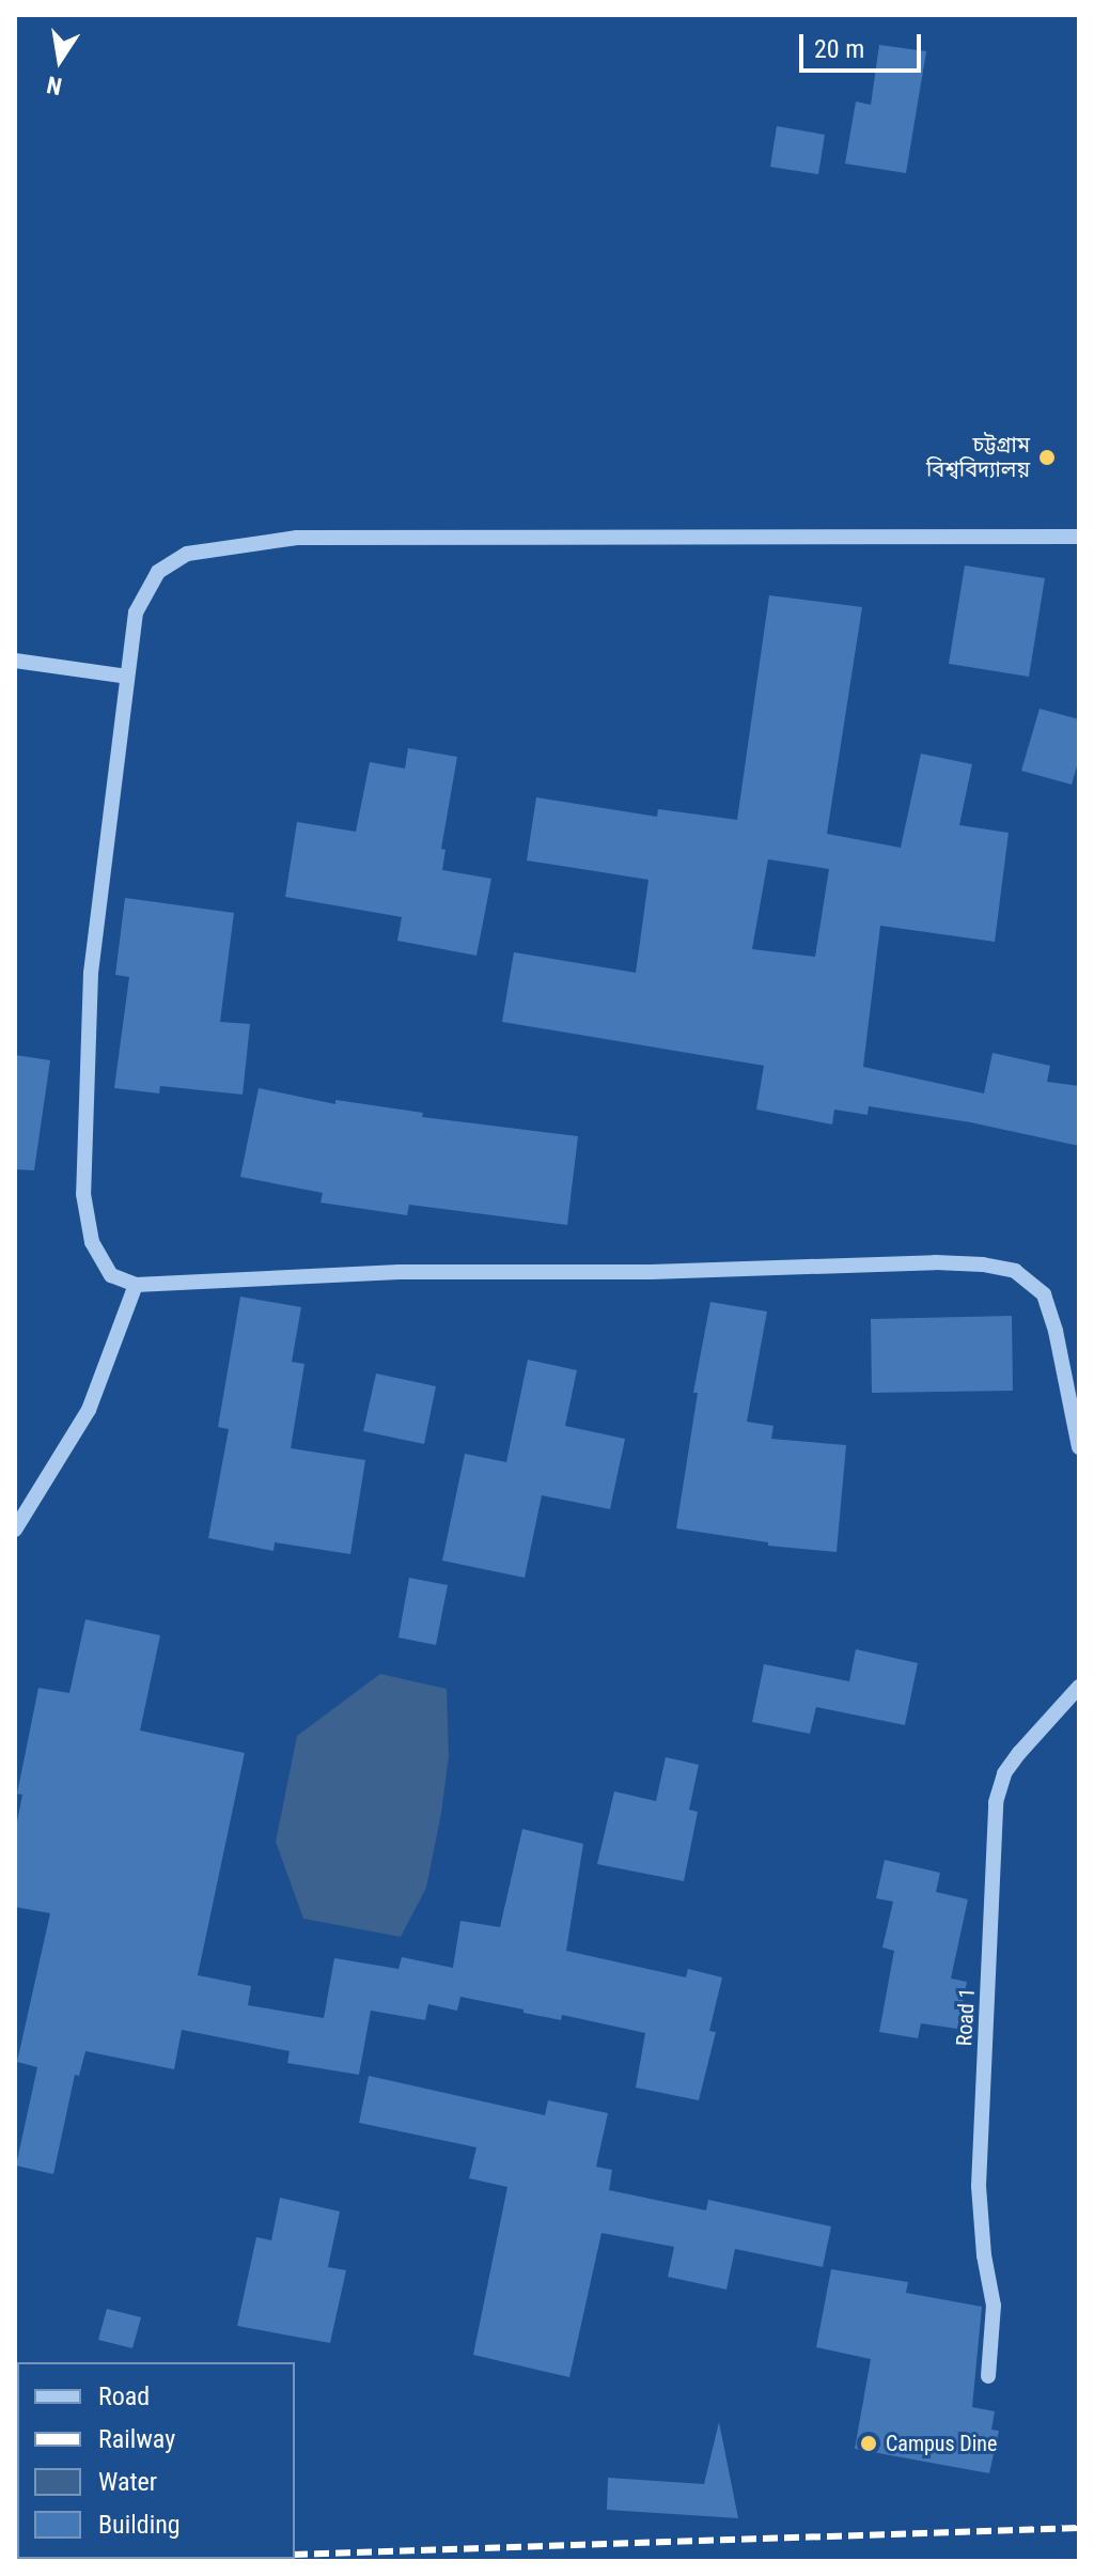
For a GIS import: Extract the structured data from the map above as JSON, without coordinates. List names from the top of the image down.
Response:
{
  "streets": {
    "street": ["Road 1"]
  },
  "places": ["চট্টগ্রাম বিশ্ববিদ্যালয়", "Campus Dine"],
  "legend": [
    "Road",
    "Railway",
    "Water",
    "Building"
  ],
  "scale_bar": "20 m",
  "north": "bottom"
}
